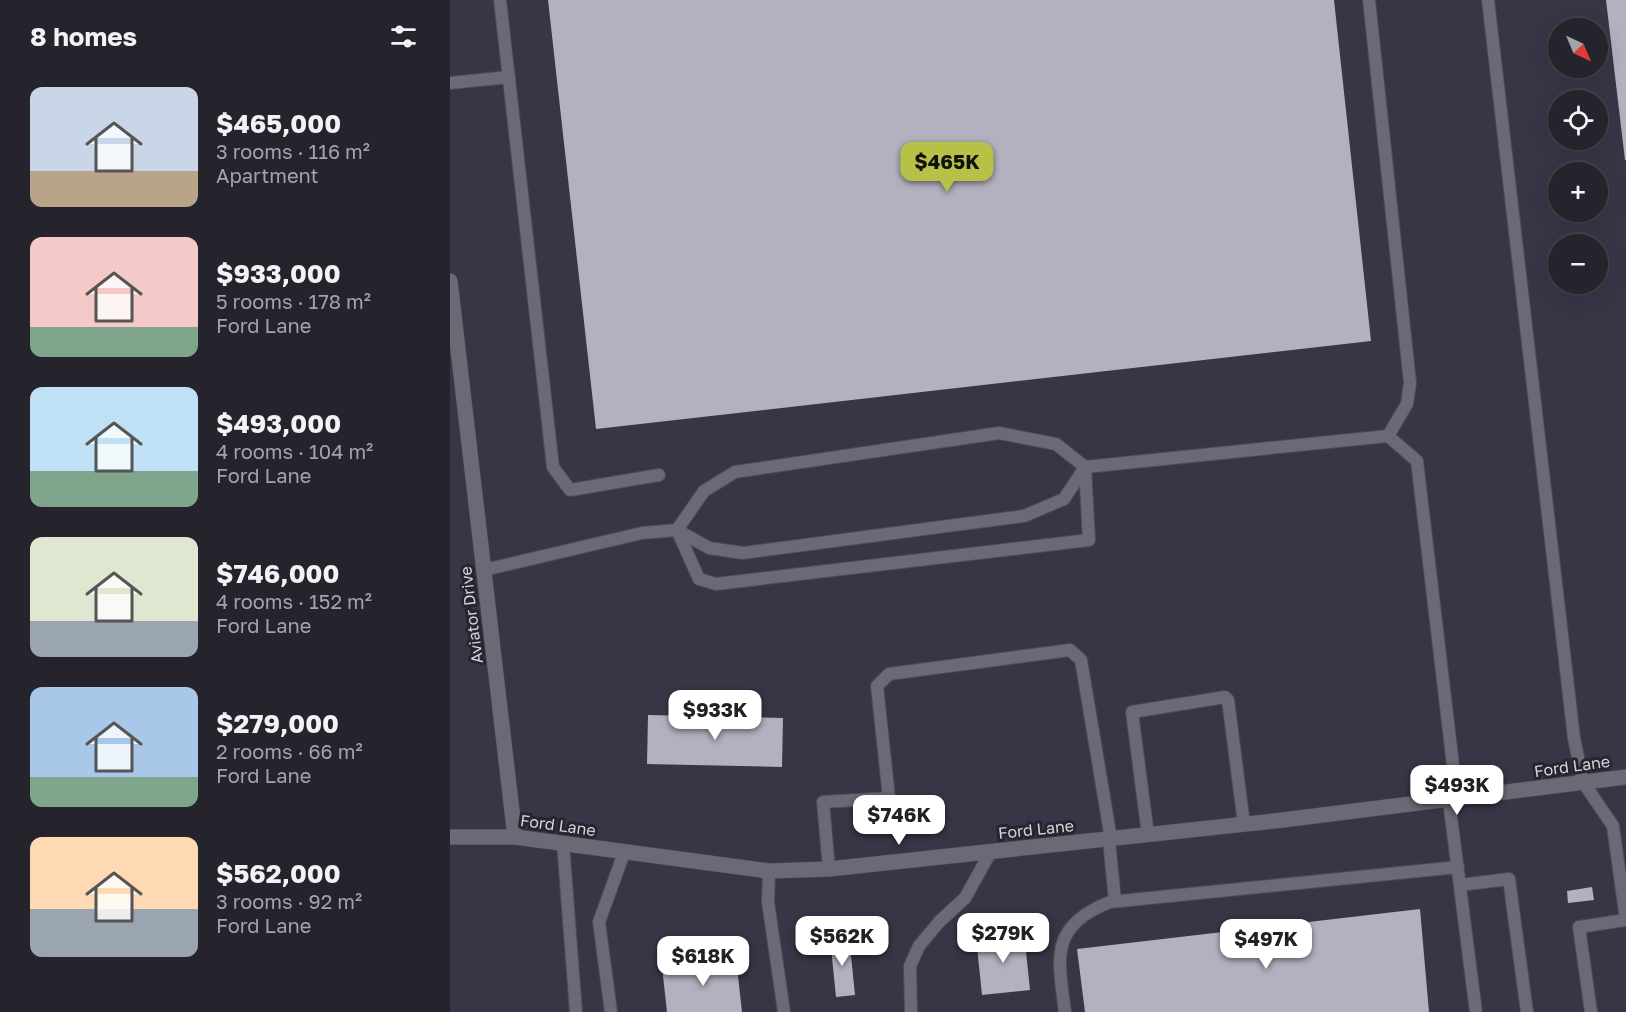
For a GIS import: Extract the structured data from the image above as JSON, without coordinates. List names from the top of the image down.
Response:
{
  "streets": {
    "street": ["Aviator Drive", "Ford Lane"]
  },
  "crossings": [
    ["Aviator Drive", "Ford Lane"]
  ],
  "north": "bottom right",
  "page": {
    "heading": "8 homes",
    "map_buttons": ["+", "−"],
    "list": [
      {
        "name": "$465,000",
        "note": "3 rooms · 116 m² · Apartment"
      },
      {
        "name": "$933,000",
        "note": "5 rooms · 178 m² · Ford Lane"
      },
      {
        "name": "$493,000",
        "note": "4 rooms · 104 m² · Ford Lane"
      },
      {
        "name": "$746,000",
        "note": "4 rooms · 152 m² · Ford Lane"
      },
      {
        "name": "$279,000",
        "note": "2 rooms · 66 m² · Ford Lane"
      },
      {
        "name": "$562,000",
        "note": "3 rooms · 92 m² · Ford Lane"
      }
    ],
    "price": [
      "$465K",
      "$933K",
      "$493K",
      "$746K",
      "$279K",
      "$562K",
      "$497K",
      "$618K"
    ]
  }
}
